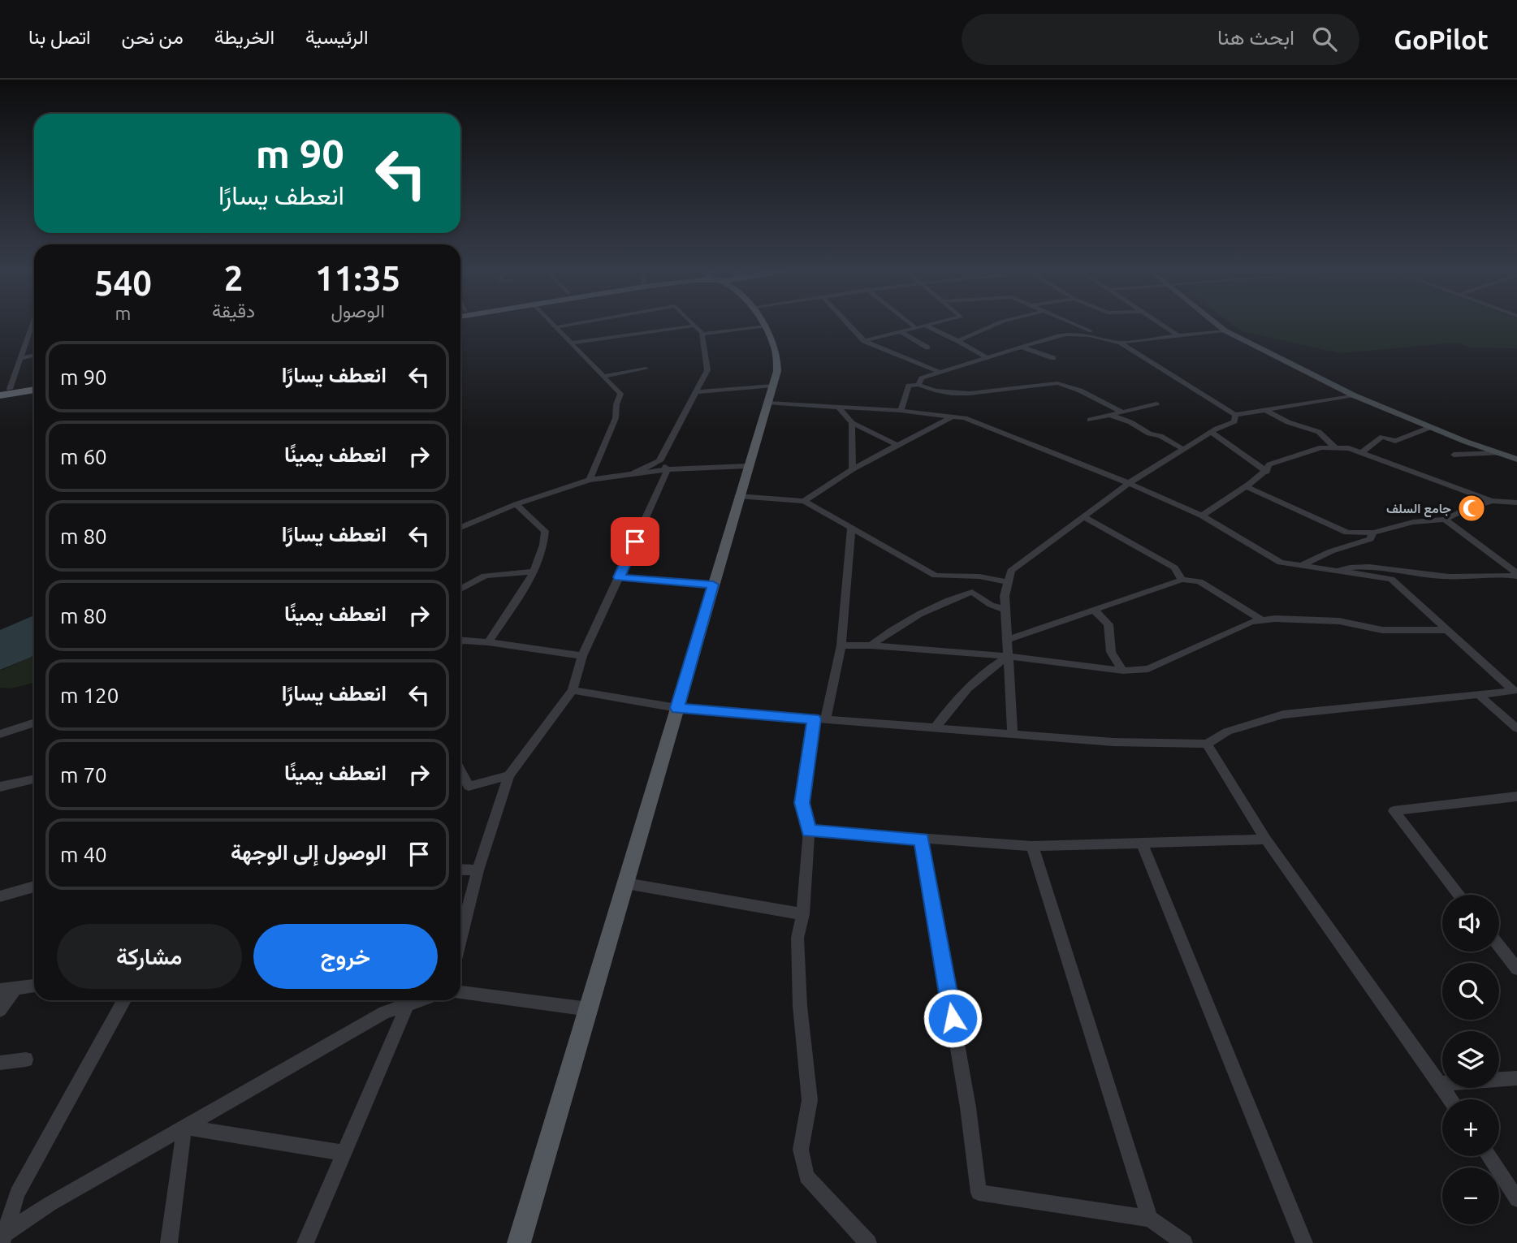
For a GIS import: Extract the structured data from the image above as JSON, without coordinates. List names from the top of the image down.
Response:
{
  "places": {
    "mosque": ["جامع السلف"]
  },
  "page": {
    "header": "GoPilot",
    "search": "ابحث هنا",
    "nav": [
      "الرئيسية",
      "الخريطة",
      "من نحن",
      "اتصل بنا"
    ],
    "turn": ["90 m", "انعطف يسارًا"],
    "eta": [
      "11:35",
      "الوصول",
      "2",
      "دقيقة",
      "540",
      "m"
    ],
    "list": [
      {
        "name": "انعطف يسارًا",
        "value": "90 m"
      },
      {
        "name": "انعطف يمينًا",
        "value": "60 m"
      },
      {
        "name": "انعطف يسارًا",
        "value": "80 m"
      },
      {
        "name": "انعطف يمينًا",
        "value": "80 m"
      },
      {
        "name": "انعطف يسارًا",
        "value": "120 m"
      },
      {
        "name": "انعطف يمينًا",
        "value": "70 m"
      },
      {
        "name": "الوصول إلى الوجهة",
        "value": "40 m"
      }
    ],
    "map_buttons": ["+", "−"],
    "buttons": ["خروج", "مشاركة"]
  }
}
